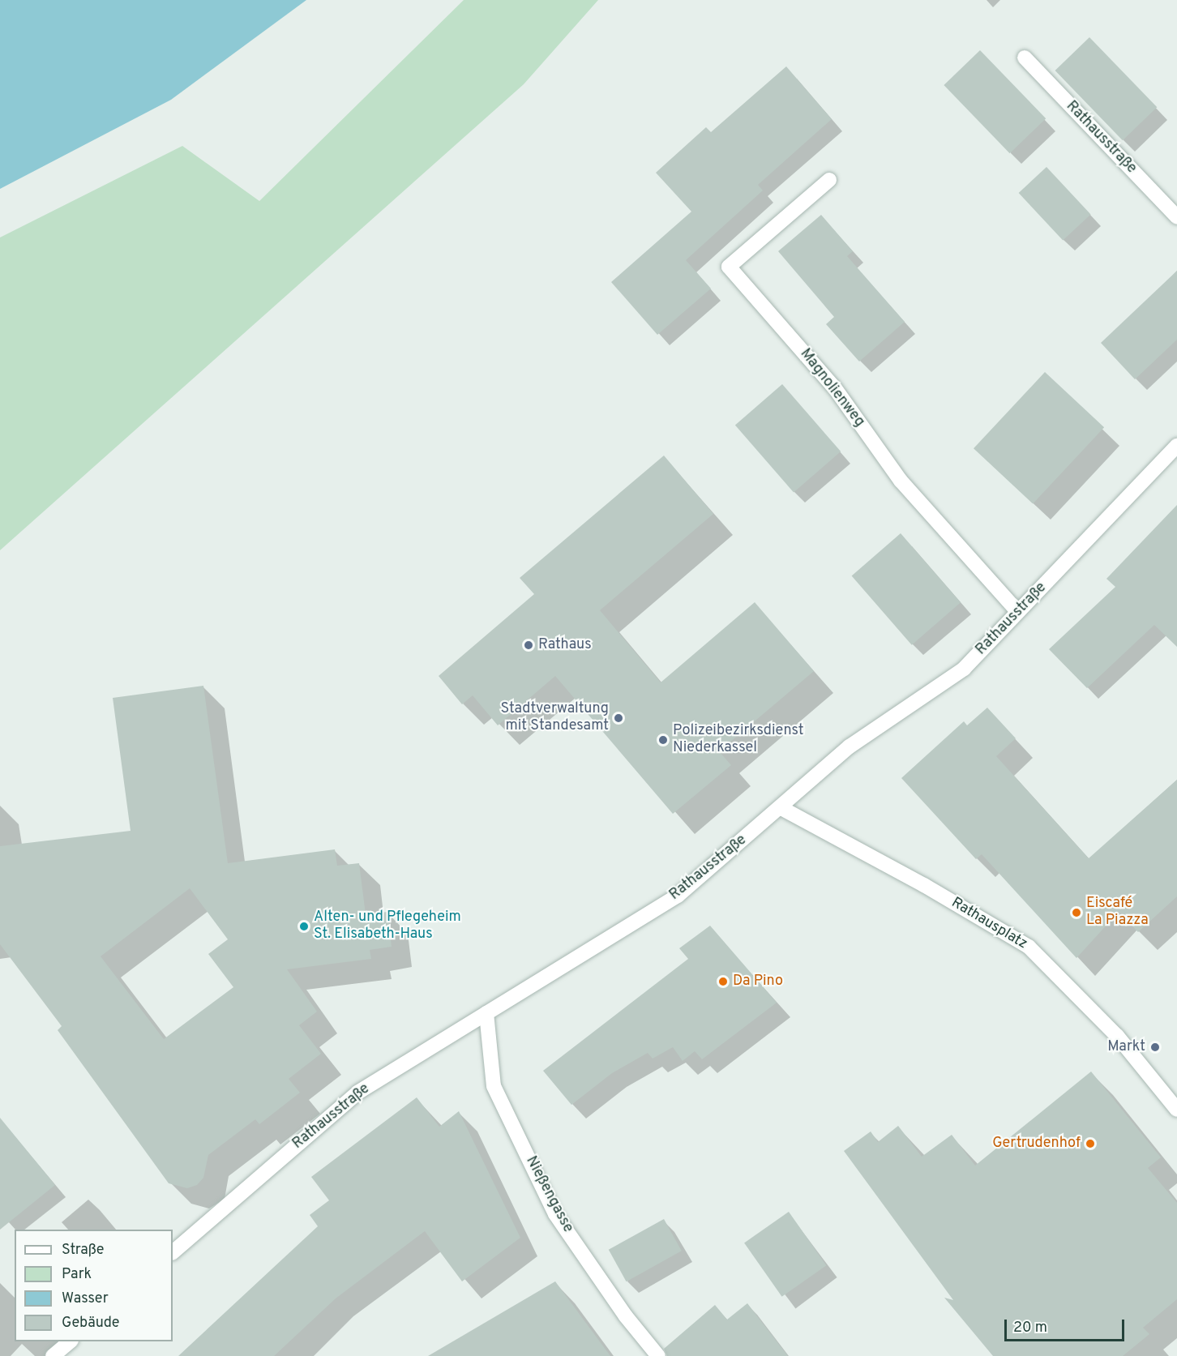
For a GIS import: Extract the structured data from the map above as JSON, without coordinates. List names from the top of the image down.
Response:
{
  "streets": {
    "street": [
      "Rathausstraße",
      "Magnolienweg",
      "Rathausplatz",
      "Nießengasse"
    ]
  },
  "crossings": [
    ["Rathausstraße", "Magnolienweg"],
    ["Rathausstraße", "Rathausplatz"],
    ["Rathausstraße", "Nießengasse"]
  ],
  "places": [
    "Rathaus",
    "Stadtverwaltung mit Standesamt",
    "Polizeibezirksdienst Niederkassel",
    "Eiscafé La Piazza",
    "Alten- und Pflegeheim St. Elisabeth-Haus",
    "Da Pino",
    "Markt",
    "Gertrudenhof"
  ],
  "legend": [
    "Straße",
    "Park",
    "Wasser",
    "Gebäude"
  ],
  "scale_bar": "20 m"
}
